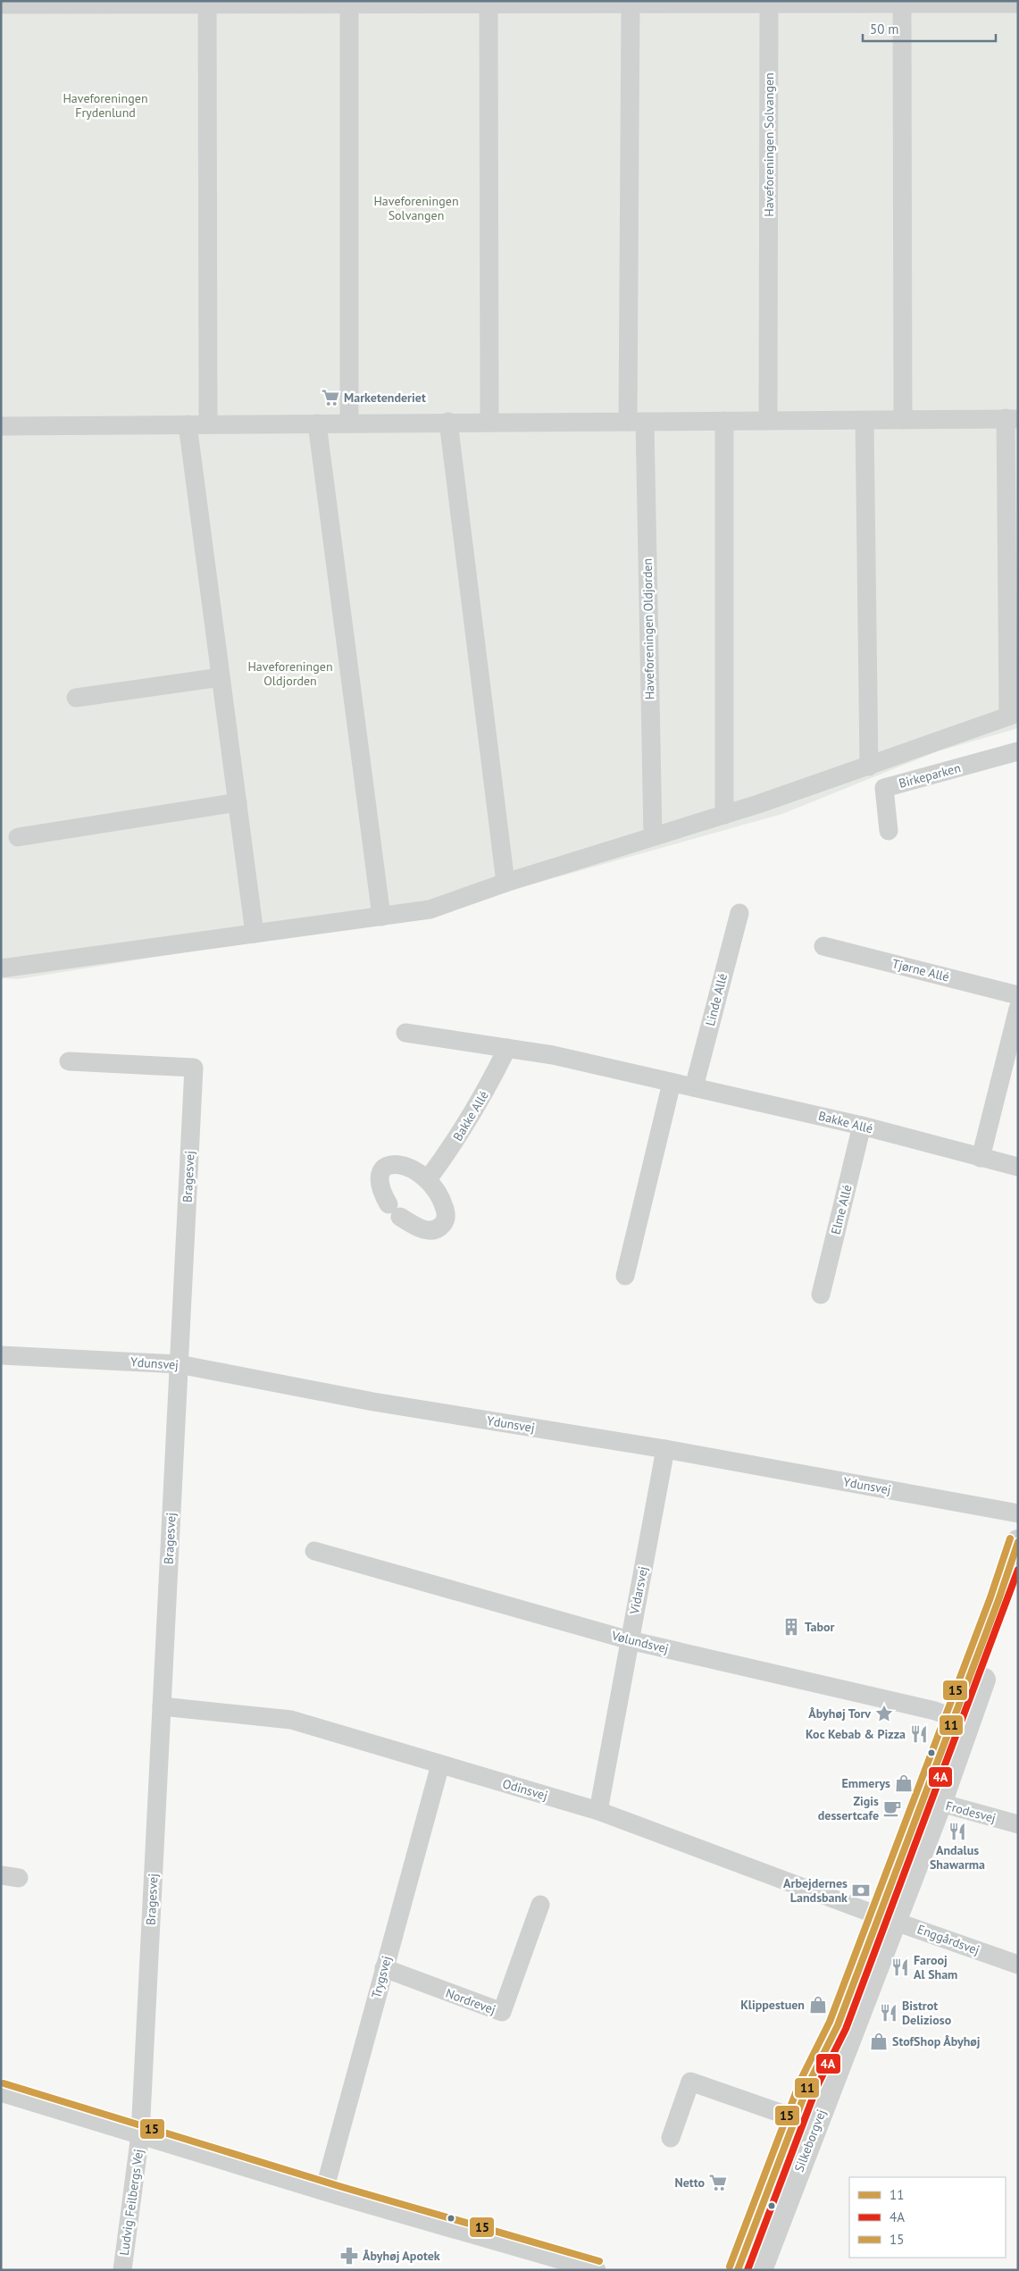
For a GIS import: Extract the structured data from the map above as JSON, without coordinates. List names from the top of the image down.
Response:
{
  "streets": {
    "street": [
      "Haveforeningen Solvangen",
      "Haveforeningen Oldjorden",
      "Birkeparken",
      "Tjørne Allé",
      "Linde Allé",
      "Bakke Allé",
      "Bragesvej",
      "Elme Allé",
      "Ydunsvej",
      "Vidarsvej",
      "Vølundsvej",
      "Odinsvej",
      "Frodesvej",
      "Enggårdsvej",
      "Trygsvej",
      "Nordrevej",
      "Silkeborgvej",
      "Ludvig Feilbergs Vej"
    ]
  },
  "crossings": [
    ["Linde Allé", "Bakke Allé"],
    ["Bakke Allé", "Elme Allé"],
    ["Bragesvej", "Ydunsvej"],
    ["Bragesvej", "Odinsvej"],
    ["Bragesvej", "Ludvig Feilbergs Vej"],
    ["Ydunsvej", "Vidarsvej"],
    ["Vidarsvej", "Vølundsvej"],
    ["Vidarsvej", "Odinsvej"],
    ["Vølundsvej", "Silkeborgvej"],
    ["Odinsvej", "Enggårdsvej"],
    ["Odinsvej", "Trygsvej"],
    ["Odinsvej", "Silkeborgvej"],
    ["Frodesvej", "Silkeborgvej"],
    ["Enggårdsvej", "Silkeborgvej"],
    ["Trygsvej", "Nordrevej"]
  ],
  "parks": ["Haveforeningen Frydenlund", "Haveforeningen Solvangen", "Haveforeningen Oldjorden"],
  "places": {
    "supermarket": ["Marketenderiet", "Netto"],
    "building": ["Tabor"],
    "place": ["Åbyhøj Torv"],
    "restaurant": [
      "Koc Kebab & Pizza",
      "Andalus Shawarma",
      "Farooj Al Sham",
      "Bistrot Delizioso"
    ],
    "shop": ["Emmerys", "Klippestuen", "StofShop Åbyhøj"],
    "cafe": ["Zigis dessertcafe"],
    "bank": ["Arbejdernes Landsbank"],
    "pharmacy": ["Åbyhøj Apotek"]
  },
  "lines": ["transit line 15", "transit line 11", "transit line 4A"],
  "legend": ["11", "4A", "15"],
  "scale_bar": "50 m"
}
